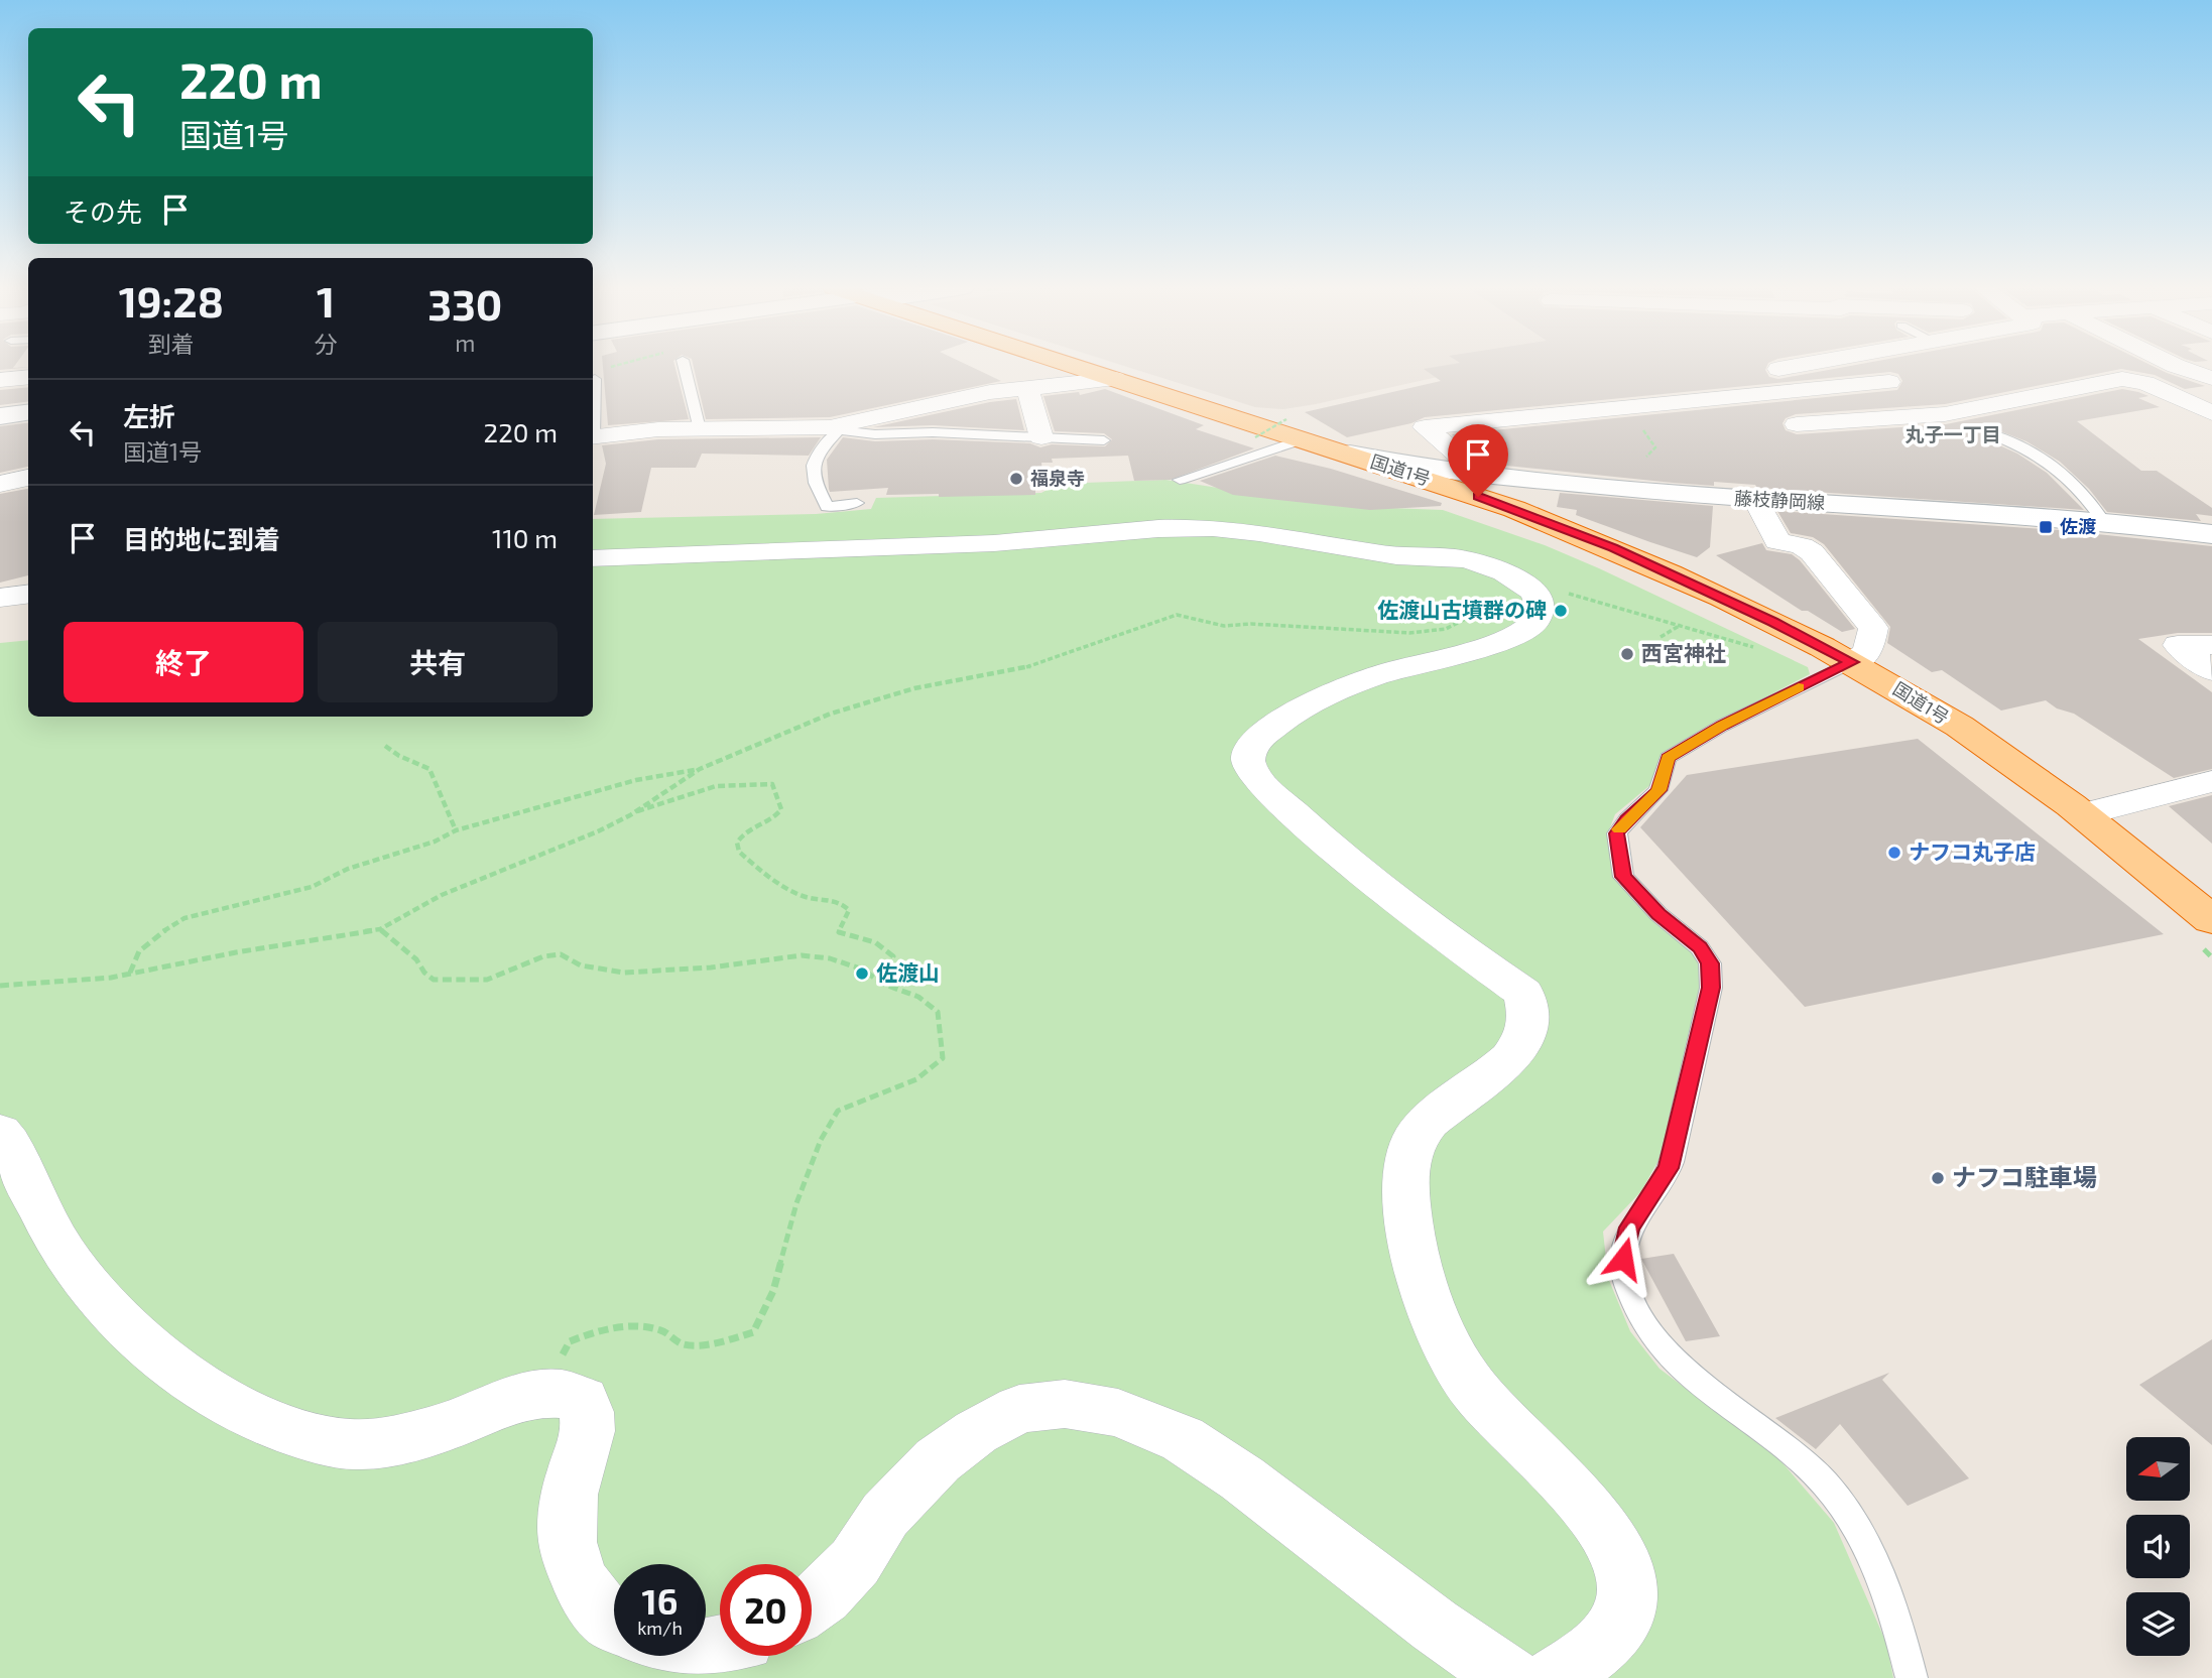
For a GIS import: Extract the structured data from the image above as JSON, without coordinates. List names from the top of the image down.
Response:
{
  "streets": {
    "highway": ["国道1号"],
    "main road": ["藤枝静岡線"]
  },
  "crossings": [
    ["国道1号", "藤枝静岡線"]
  ],
  "districts": ["丸子一丁目"],
  "places": {
    "other": [
      "福泉寺",
      "佐渡山古墳群の碑",
      "西宮神社",
      "ナフコ丸子店",
      "佐渡山",
      "ナフコ駐車場"
    ],
    "transit": ["佐渡"]
  },
  "north": "left",
  "page": {
    "turn": ["220 m", "国道1号"],
    "then": "その先",
    "eta": [
      "19:28",
      "到着",
      "1",
      "分",
      "330",
      "m"
    ],
    "list": [
      {
        "name": "左折",
        "note": "国道1号",
        "value": "220 m"
      },
      {
        "name": "目的地に到着",
        "value": "110 m"
      }
    ],
    "buttons": ["終了", "共有"],
    "speed": "16 km/h",
    "limit": "20"
  }
}
